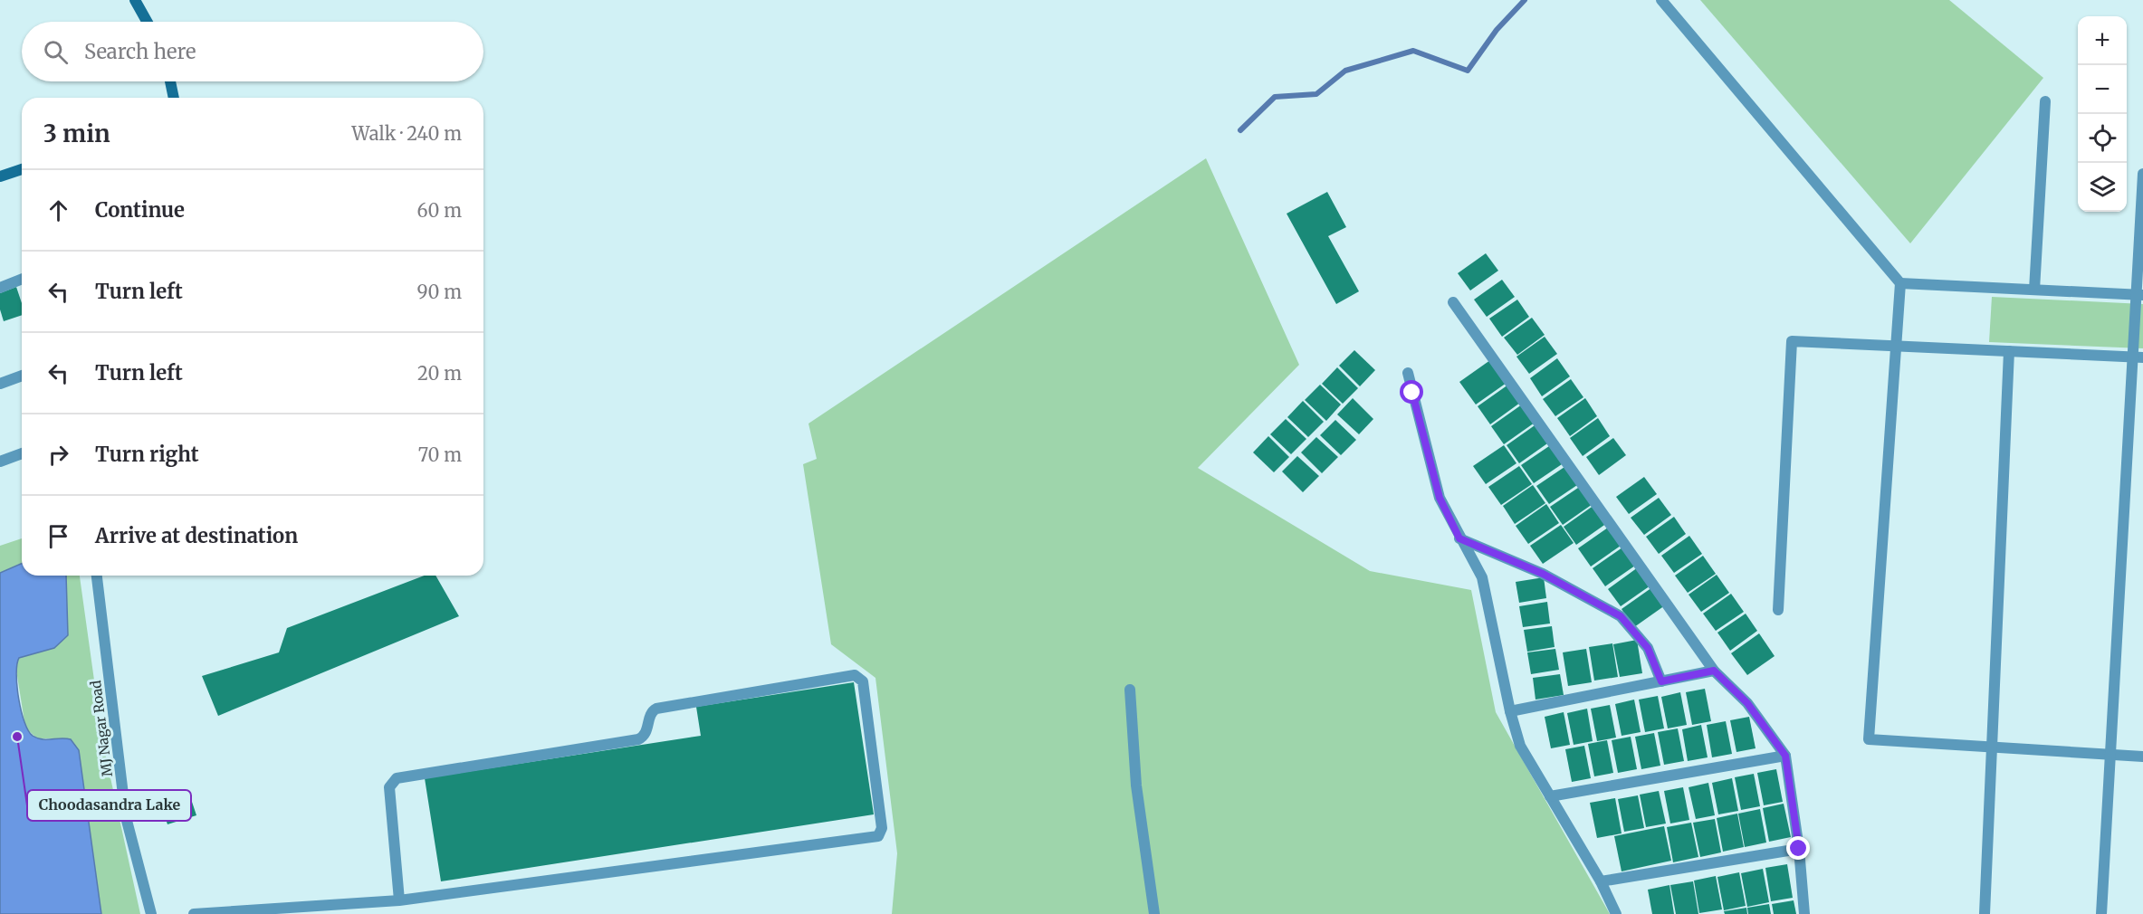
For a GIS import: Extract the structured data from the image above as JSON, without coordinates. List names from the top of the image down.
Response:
{
  "streets": {
    "street": ["MJ Nagar Road"]
  },
  "places": ["Choodasandra Lake"],
  "page": {
    "map_buttons": ["+", "−"],
    "search": "Search here",
    "heading": ["3 min", "Walk · 240 m"],
    "list": [
      ["Continue", "60 m"],
      ["Turn left", "90 m"],
      ["Turn left", "20 m"],
      ["Turn right", "70 m"],
      "Arrive at destination"
    ]
  }
}
